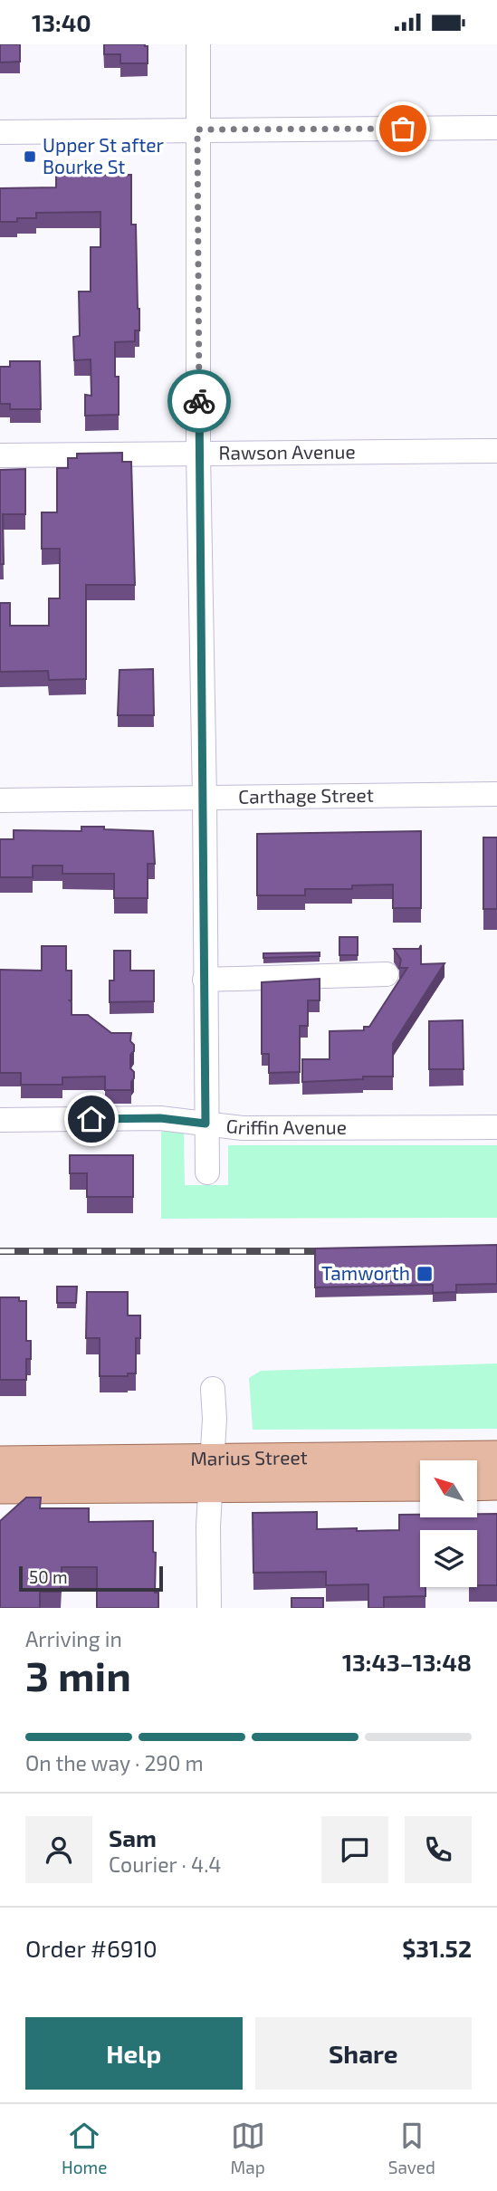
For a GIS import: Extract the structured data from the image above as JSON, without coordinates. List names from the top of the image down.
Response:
{
  "streets": {
    "main road": ["Marius Street"],
    "street": ["Rawson Avenue", "Carthage Street", "Griffin Avenue"]
  },
  "places": {
    "transit": ["Upper St after Bourke St", "Tamworth"]
  },
  "scale_bar": "50 m",
  "north": "top left",
  "page": {
    "status": "13:40",
    "scale": "50 m",
    "heading": ["3 min", "Arriving in", "13:43–13:48"],
    "panel": [
      "Sam",
      "Courier · 4.4",
      "Order #6910",
      "$31.52"
    ],
    "bar": "On the way · 290 m",
    "buttons": ["Help", "Share"],
    "tabs": ["Home", "Map", "Saved"]
  }
}
